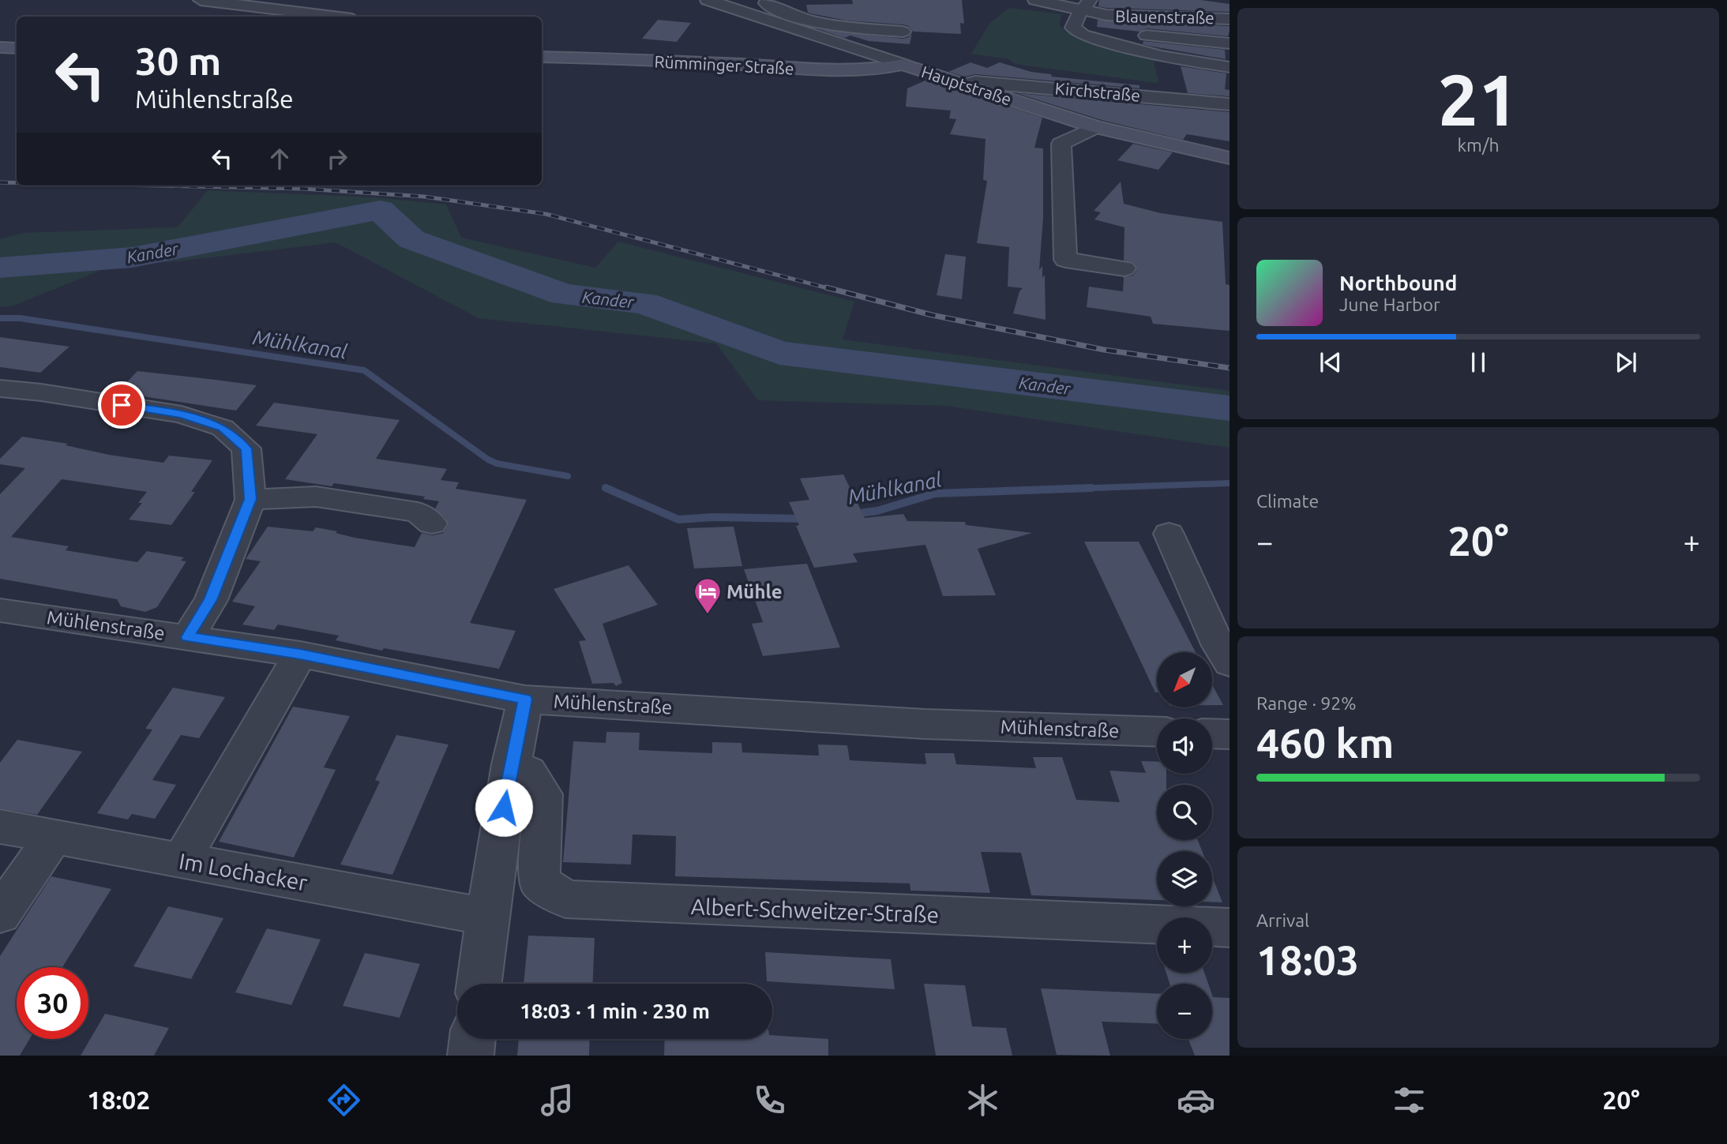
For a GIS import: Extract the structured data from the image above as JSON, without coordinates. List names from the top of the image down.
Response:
{
  "streets": {
    "main road": ["Rümminger Straße", "Hauptstraße"],
    "street": [
      "Blauenstraße",
      "Kirchstraße",
      "Mühlenstraße",
      "Im Lochacker",
      "Albert-Schweitzer-Straße"
    ]
  },
  "crossings": [
    ["Rümminger Straße", "Hauptstraße"],
    ["Hauptstraße", "Kirchstraße"]
  ],
  "water": ["Kander", "Mühlkanal"],
  "places": {
    "hotel": ["Mühle"]
  },
  "north": "bottom left",
  "page": {
    "tile": [
      ["21", "km/h"],
      "Climate",
      ["Range · 92%", "460 km"],
      ["Arrival", "18:03"]
    ],
    "turn": ["30 m", "Mühlenstraße"],
    "song": ["Northbound", "June Harbor"],
    "heat": ["−", "20°", "+"],
    "map_buttons": ["+", "−"],
    "limit": "30",
    "trip": "18:03 · 1 min · 230 m",
    "tabs": ["18:02", "20°"]
  }
}
